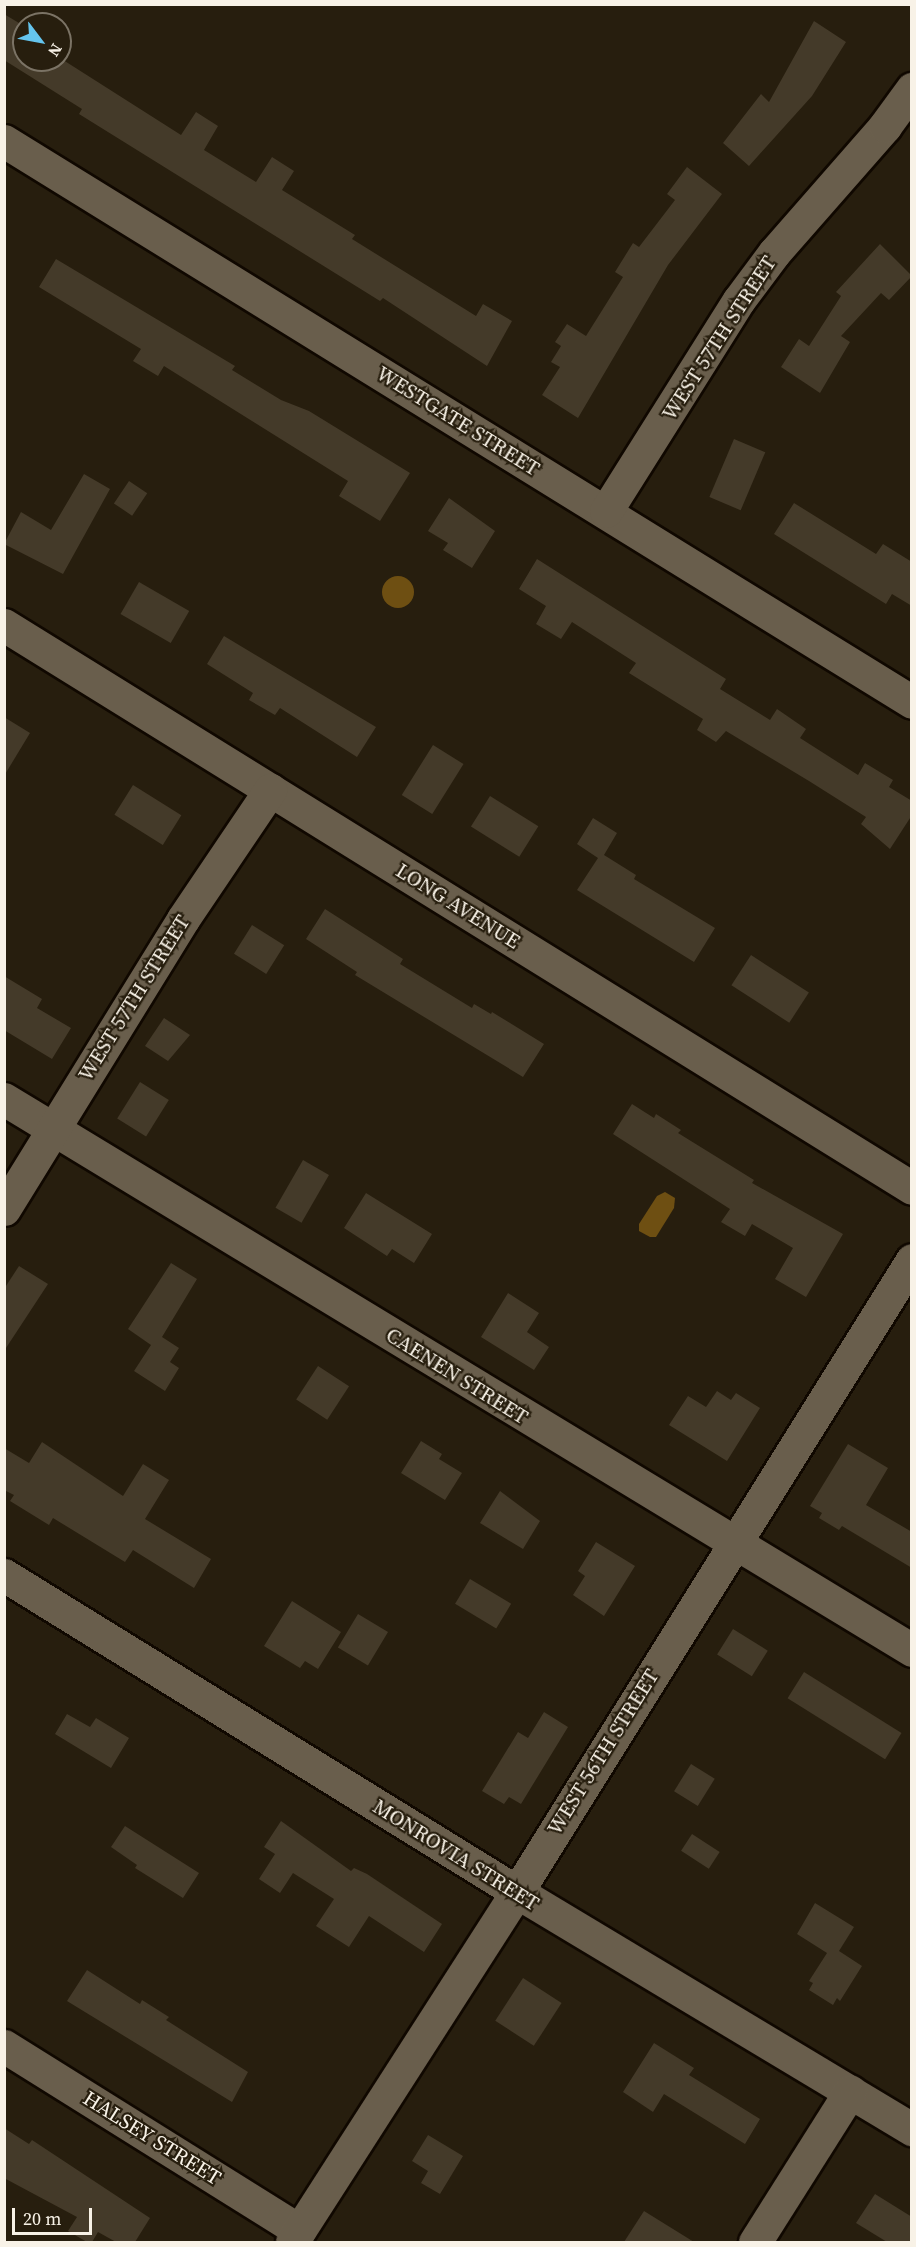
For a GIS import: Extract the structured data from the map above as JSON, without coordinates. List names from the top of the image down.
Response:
{
  "streets": {
    "street": [
      "WEST 57TH STREET",
      "WESTGATE STREET",
      "LONG AVENUE",
      "CAENEN STREET",
      "WEST 56TH STREET",
      "MONROVIA STREET",
      "HALSEY STREET"
    ]
  },
  "crossings": [
    ["WEST 57TH STREET", "WESTGATE STREET"],
    ["WEST 57TH STREET", "LONG AVENUE"],
    ["WEST 57TH STREET", "CAENEN STREET"],
    ["CAENEN STREET", "WEST 56TH STREET"],
    ["WEST 56TH STREET", "MONROVIA STREET"],
    ["WEST 56TH STREET", "HALSEY STREET"]
  ],
  "scale_bar": "20 m",
  "north": "bottom right"
}
